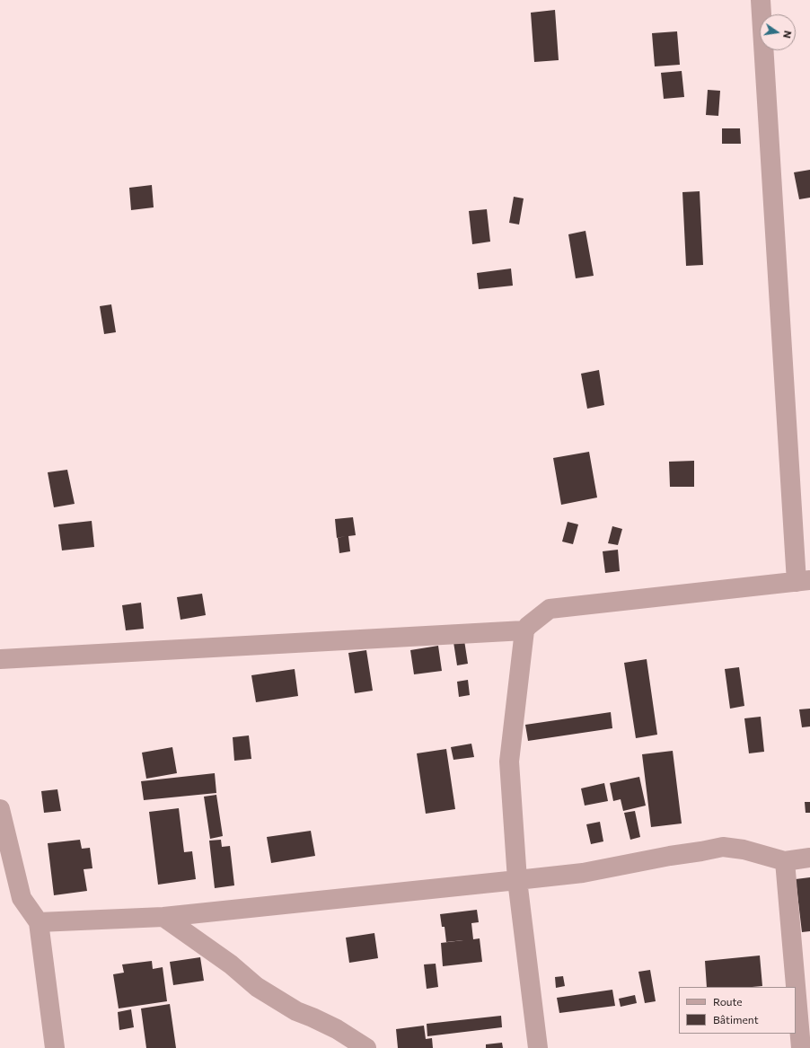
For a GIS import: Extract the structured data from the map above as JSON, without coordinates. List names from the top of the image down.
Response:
{
  "legend": ["Route", "Bâtiment"],
  "north": "right"
}
